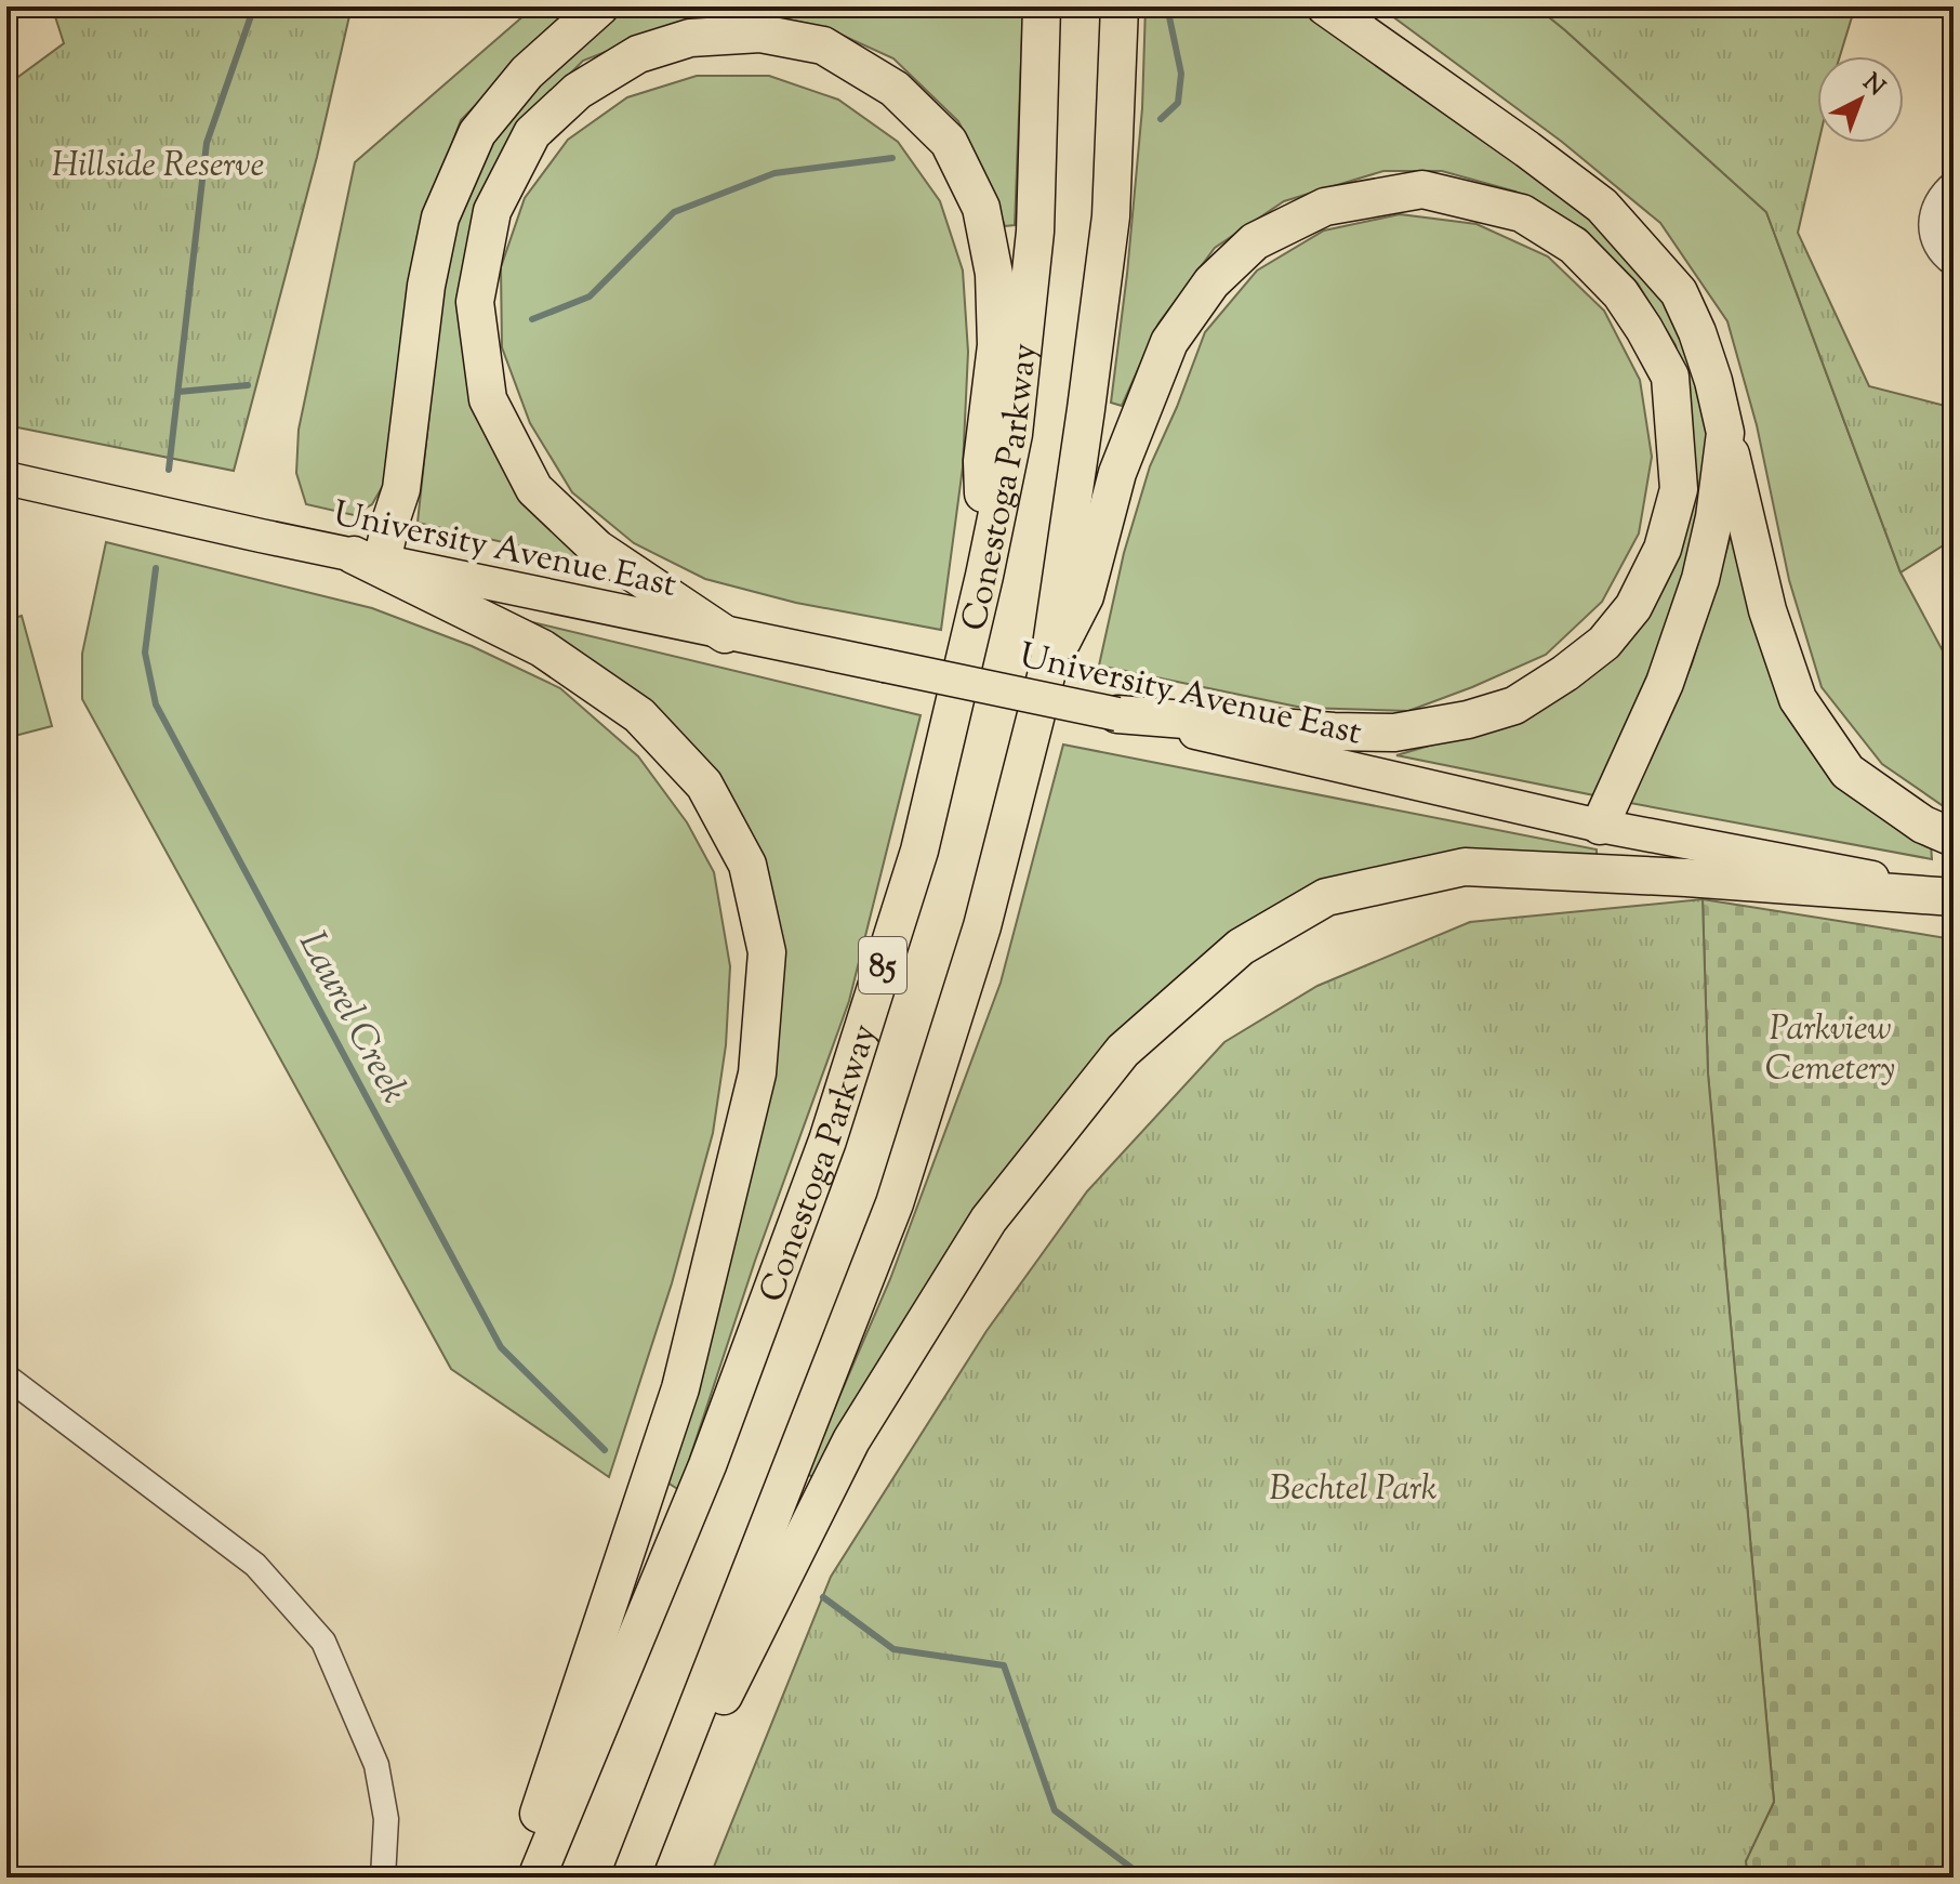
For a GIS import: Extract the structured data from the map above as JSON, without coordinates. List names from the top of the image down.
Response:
{
  "streets": {
    "highway": ["Conestoga Parkway", "85"],
    "main road": ["University Avenue East"]
  },
  "water": ["Laurel Creek"],
  "parks": ["Hillside Reserve", "Parkview Cemetery", "Bechtel Park"],
  "north": "top right"
}
